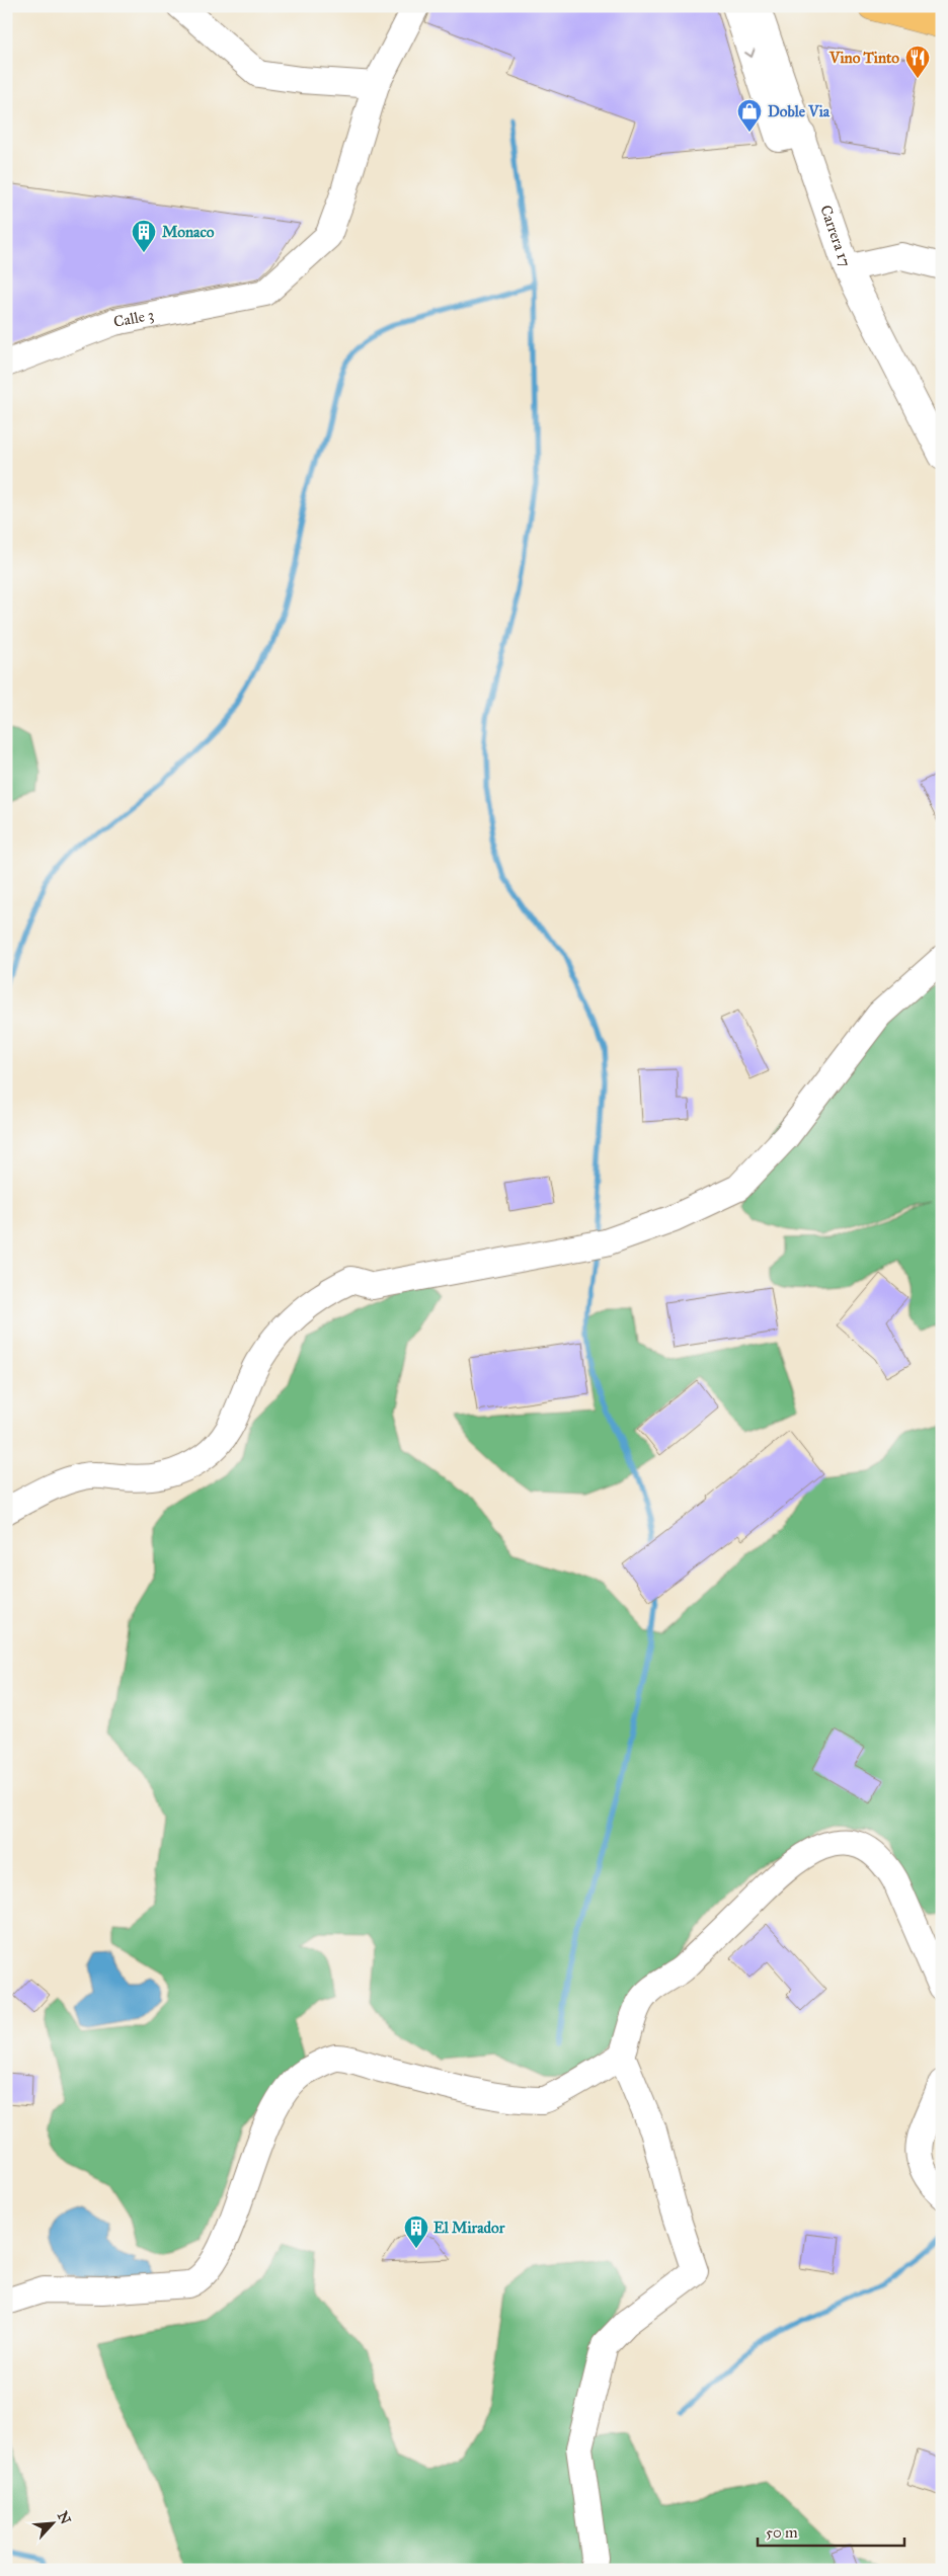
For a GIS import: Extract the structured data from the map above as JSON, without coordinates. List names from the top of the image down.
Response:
{
  "streets": {
    "street": ["Carrera 17", "Calle 3"]
  },
  "places": {
    "restaurant": ["Vino Tinto"],
    "shop": ["Doble Via"],
    "building": ["Monaco", "El Mirador"]
  },
  "scale_bar": "50 m",
  "north": "top right"
}
